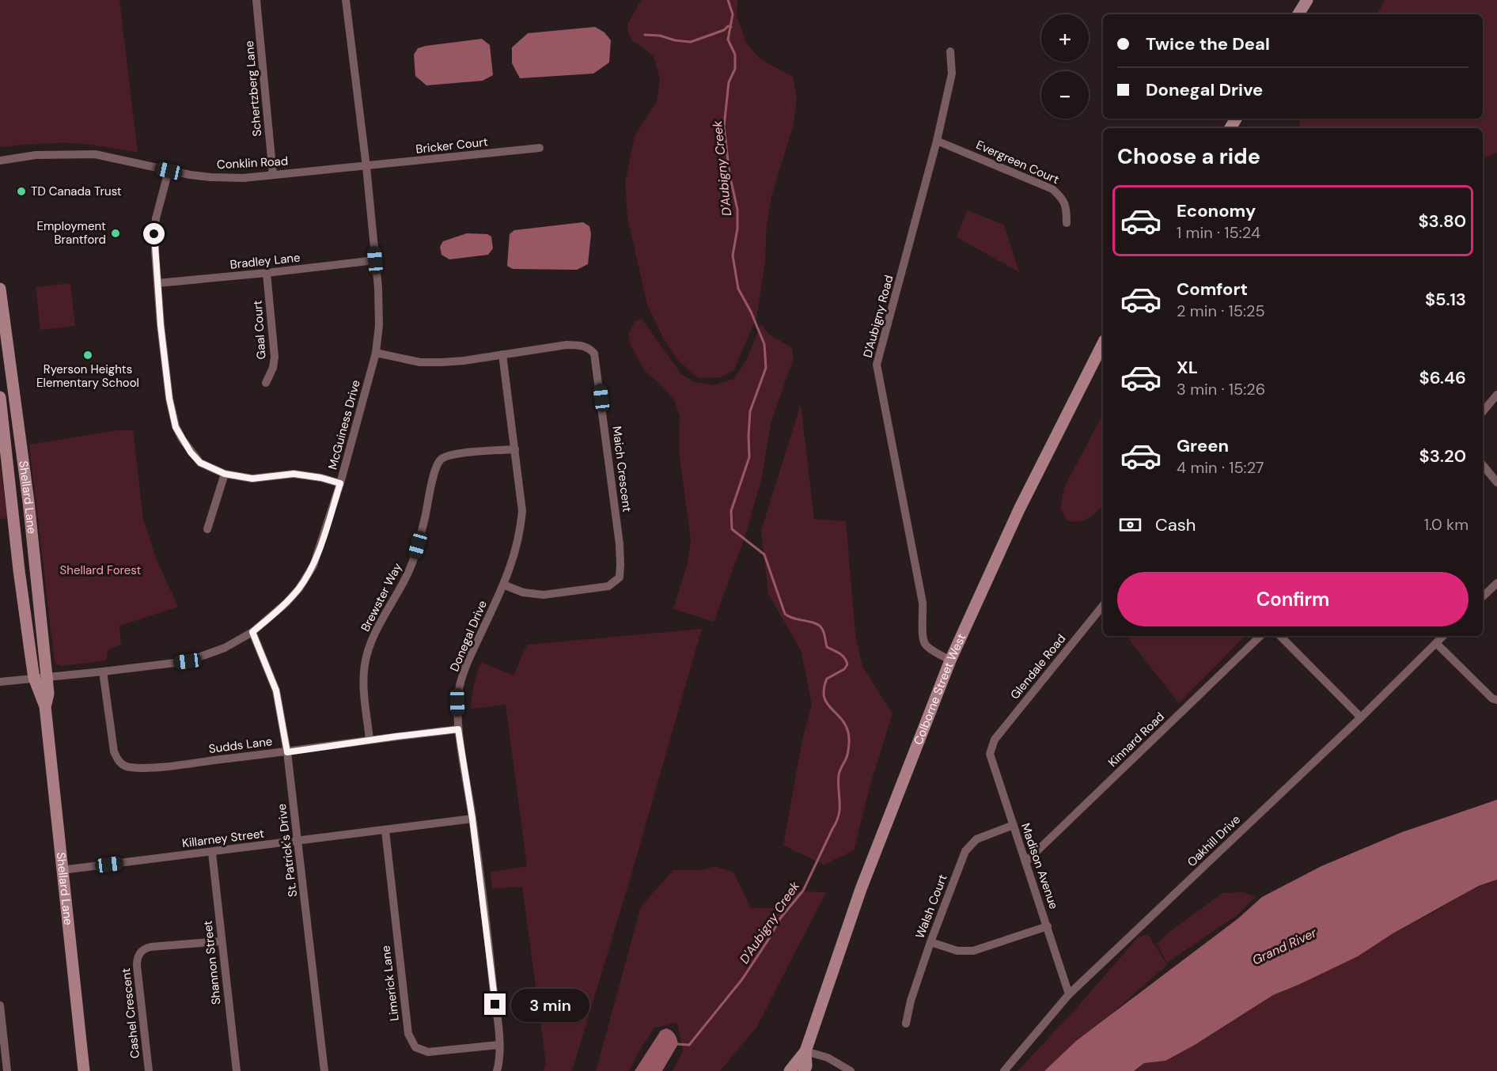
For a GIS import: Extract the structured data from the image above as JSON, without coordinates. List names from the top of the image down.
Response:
{
  "streets": {
    "main road": ["Shellard Lane", "Colborne Street West"],
    "street": [
      "Schertzberg Lane",
      "Bricker Court",
      "Evergreen Court",
      "Conklin Road",
      "Bradley Lane",
      "D'Aubigny Road",
      "Gaal Court",
      "McGuiness Drive",
      "Maich Crescent",
      "Brewster Way",
      "Donegal Drive",
      "Glendale Road",
      "Kinnard Road",
      "Sudds Lane",
      "Killarney Street",
      "Oakhill Drive",
      "St. Patrick's Drive",
      "Madison Avenue",
      "Walsh Court",
      "Shannon Street",
      "Limerick Lane",
      "Cashel Crescent"
    ]
  },
  "crossings": [
    ["Schertzberg Lane", "Conklin Road"],
    ["Bricker Court", "Conklin Road"],
    ["Bricker Court", "McGuiness Drive"],
    ["Evergreen Court", "D'Aubigny Road"],
    ["Conklin Road", "McGuiness Drive"],
    ["Bradley Lane", "Gaal Court"],
    ["Bradley Lane", "McGuiness Drive"],
    ["D'Aubigny Road", "Colborne Street West"],
    ["McGuiness Drive", "Maich Crescent"],
    ["McGuiness Drive", "Shellard Lane"],
    ["McGuiness Drive", "Sudds Lane"],
    ["McGuiness Drive", "St. Patrick's Drive"],
    ["Maich Crescent", "Donegal Drive"],
    ["Shellard Lane", "Killarney Street"],
    ["Brewster Way", "Donegal Drive"],
    ["Brewster Way", "Sudds Lane"],
    ["Donegal Drive", "Sudds Lane"],
    ["Donegal Drive", "Killarney Street"],
    ["Donegal Drive", "Limerick Lane"],
    ["Glendale Road", "Madison Avenue"],
    ["Kinnard Road", "Madison Avenue"],
    ["Sudds Lane", "St. Patrick's Drive"],
    ["Killarney Street", "St. Patrick's Drive"],
    ["Killarney Street", "Shannon Street"],
    ["Killarney Street", "Limerick Lane"],
    ["Oakhill Drive", "Madison Avenue"],
    ["Madison Avenue", "Walsh Court"],
    ["Shannon Street", "Cashel Crescent"]
  ],
  "water": ["D'Aubigny Creek", "Grand River"],
  "parks": ["Shellard Forest"],
  "places": ["TD Canada Trust", "Employment Brantford", "Ryerson Heights Elementary School"],
  "page": {
    "map_buttons": ["+", "−"],
    "banner": ["Twice the Deal", "Donegal Drive"],
    "heading": "Choose a ride",
    "list": [
      {
        "name": "Economy",
        "note": "1 min · 15:24",
        "value": "$3.80"
      },
      {
        "name": "Comfort",
        "note": "2 min · 15:25",
        "value": "$5.13"
      },
      {
        "name": "XL",
        "note": "3 min · 15:26",
        "value": "$6.46"
      },
      {
        "name": "Green",
        "note": "4 min · 15:27",
        "value": "$3.20"
      }
    ],
    "pay": ["Cash", "1.0 km"],
    "buttons": "Confirm",
    "bubble": "3 min"
  }
}
